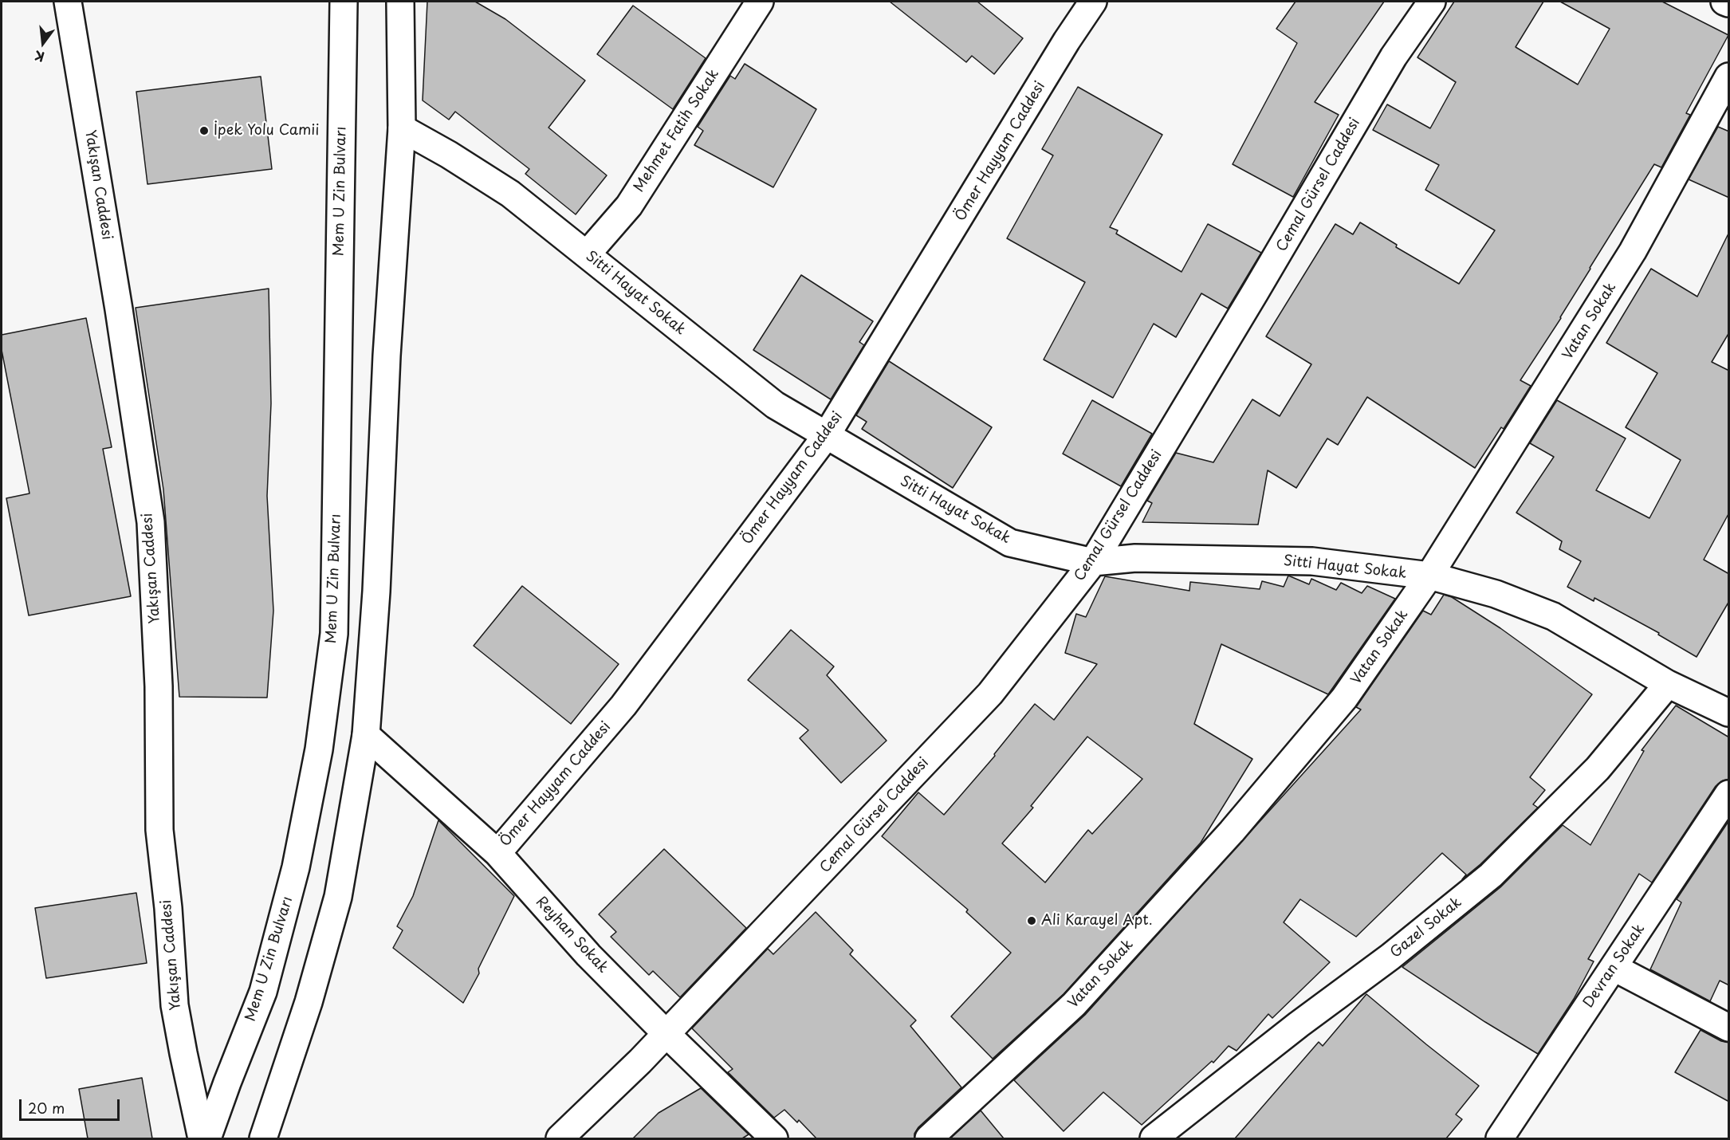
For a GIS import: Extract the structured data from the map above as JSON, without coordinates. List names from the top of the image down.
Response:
{
  "streets": {
    "street": [
      "Mehmet Fatih Sokak",
      "Ömer Hayyam Caddesi",
      "Yakışan Caddesi",
      "Cemal Gürsel Caddesi",
      "Mem U Zin Bulvarı",
      "Sitti Hayat Sokak",
      "Vatan Sokak",
      "Gazel Sokak",
      "Reyhan Sokak",
      "Devran Sokak"
    ]
  },
  "crossings": [
    ["Mehmet Fatih Sokak", "Sitti Hayat Sokak"],
    ["Ömer Hayyam Caddesi", "Sitti Hayat Sokak"],
    ["Ömer Hayyam Caddesi", "Reyhan Sokak"],
    ["Cemal Gürsel Caddesi", "Sitti Hayat Sokak"],
    ["Cemal Gürsel Caddesi", "Reyhan Sokak"],
    ["Sitti Hayat Sokak", "Vatan Sokak"],
    ["Sitti Hayat Sokak", "Gazel Sokak"]
  ],
  "places": ["İpek Yolu Camii", "Ali Karayel Apt."],
  "scale_bar": "20 m",
  "north": "bottom"
}
